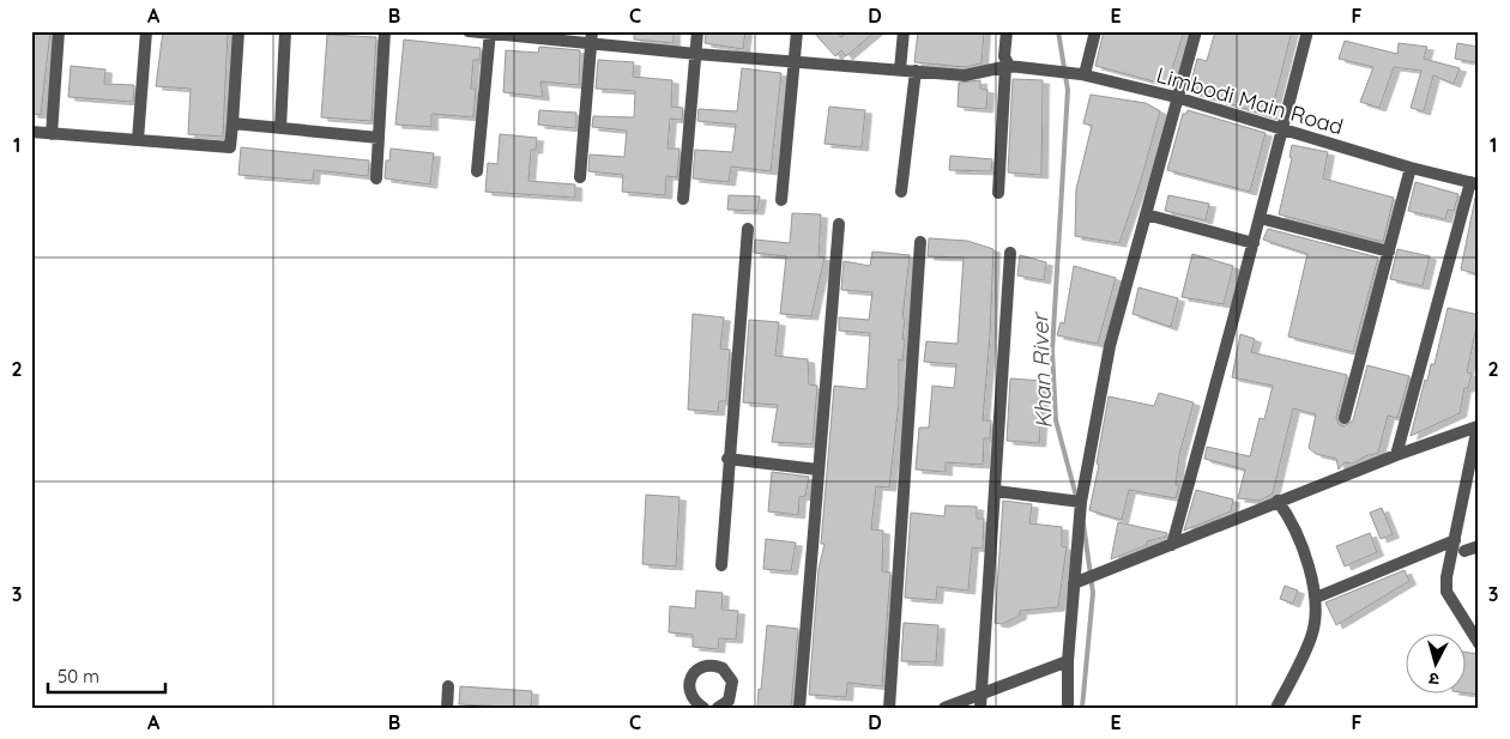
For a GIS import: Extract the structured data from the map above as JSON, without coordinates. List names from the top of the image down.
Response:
{
  "streets": {
    "street": ["Limbodi Main Road"]
  },
  "water": ["Khan River"],
  "scale_bar": "50 m",
  "north": "bottom",
  "grid": {
    "columns": [
      "A",
      "B",
      "C",
      "D",
      "E",
      "F"
    ],
    "rows": ["1", "2", "3"]
  }
}
